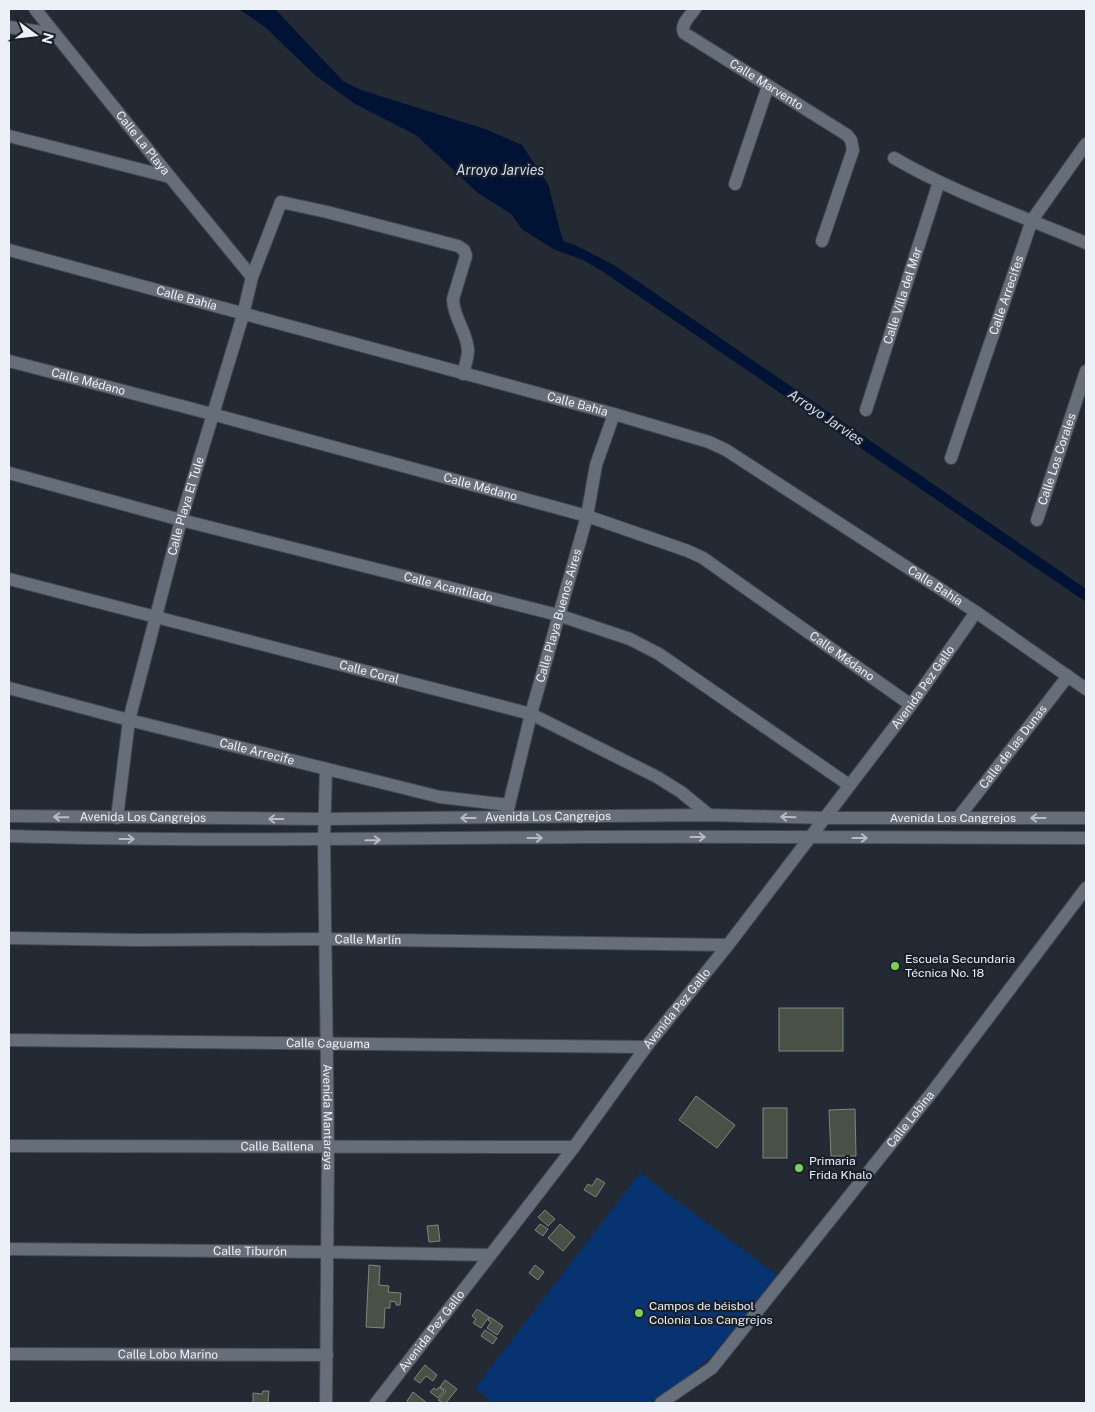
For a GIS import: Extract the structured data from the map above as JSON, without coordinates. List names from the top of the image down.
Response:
{
  "streets": {
    "street": [
      "Calle Marvento",
      "Calle La Playa",
      "Calle Arrecifes",
      "Calle Villa del Mar",
      "Calle Bahía",
      "Calle Médano",
      "Calle Los Corales",
      "Calle Playa El Tule",
      "Calle Acantilado",
      "Calle Playa Buenos Aires",
      "Calle Coral",
      "Avenida Pez Gallo",
      "Calle de las Dunas",
      "Calle Arrecife",
      "Avenida Los Cangrejos",
      "Calle Marlín",
      "Calle Caguama",
      "Avenida Mantaraya",
      "Calle Lobina",
      "Calle Ballena",
      "Calle Tiburón",
      "Calle Lobo Marino"
    ]
  },
  "crossings": [
    ["Calle La Playa", "Calle Playa El Tule"],
    ["Calle Bahía", "Calle Playa El Tule"],
    ["Calle Bahía", "Calle Playa Buenos Aires"],
    ["Calle Bahía", "Avenida Pez Gallo"],
    ["Calle Bahía", "Calle de las Dunas"],
    ["Calle Médano", "Calle Playa El Tule"],
    ["Calle Médano", "Calle Playa Buenos Aires"],
    ["Calle Médano", "Avenida Pez Gallo"],
    ["Calle Playa El Tule", "Calle Acantilado"],
    ["Calle Playa El Tule", "Calle Coral"],
    ["Calle Playa El Tule", "Calle Arrecife"],
    ["Calle Playa El Tule", "Avenida Los Cangrejos"],
    ["Calle Acantilado", "Calle Playa Buenos Aires"],
    ["Calle Acantilado", "Avenida Pez Gallo"],
    ["Calle Playa Buenos Aires", "Calle Coral"],
    ["Calle Playa Buenos Aires", "Calle Arrecife"],
    ["Calle Playa Buenos Aires", "Avenida Los Cangrejos"],
    ["Calle Coral", "Avenida Los Cangrejos"],
    ["Avenida Pez Gallo", "Avenida Los Cangrejos"],
    ["Avenida Pez Gallo", "Calle Marlín"],
    ["Avenida Pez Gallo", "Calle Caguama"],
    ["Avenida Pez Gallo", "Calle Ballena"],
    ["Avenida Pez Gallo", "Calle Tiburón"],
    ["Calle de las Dunas", "Avenida Los Cangrejos"],
    ["Calle Arrecife", "Avenida Los Cangrejos"],
    ["Calle Arrecife", "Avenida Mantaraya"],
    ["Avenida Los Cangrejos", "Avenida Mantaraya"],
    ["Calle Marlín", "Avenida Mantaraya"],
    ["Calle Caguama", "Avenida Mantaraya"],
    ["Avenida Mantaraya", "Calle Ballena"],
    ["Avenida Mantaraya", "Calle Tiburón"],
    ["Avenida Mantaraya", "Calle Lobo Marino"]
  ],
  "water": ["Arroyo Jarvies"],
  "places": ["Escuela Secundaria Técnica No. 18", "Primaria Frida Khalo", "Campos de béisbol Colonia Los Cangrejos"],
  "north": "right"
}
